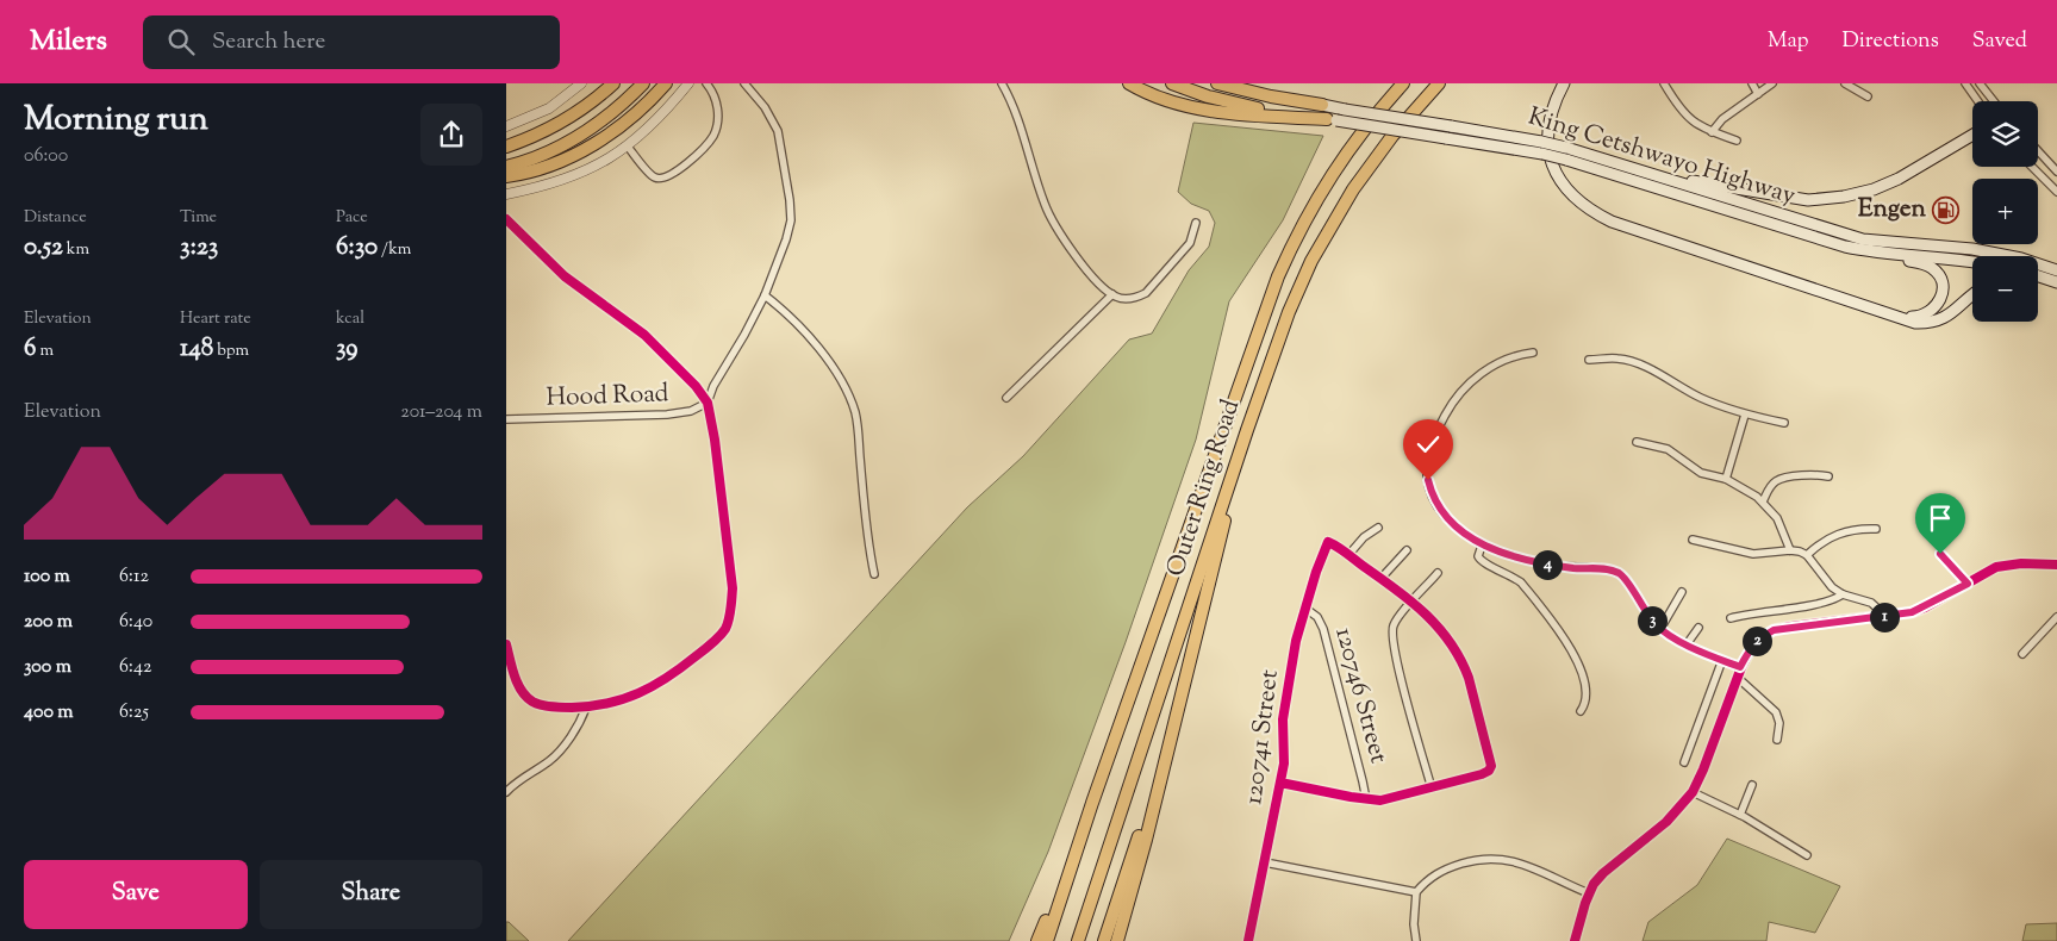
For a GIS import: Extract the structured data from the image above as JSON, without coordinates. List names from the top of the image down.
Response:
{
  "streets": {
    "highway": ["King Cetshwayo Highway", "Outer Ring Road"],
    "street": ["Hood Road", "120746 Street", "120741 Street"]
  },
  "crossings": [
    ["120746 Street", "120741 Street"]
  ],
  "places": {
    "fuel station": ["Engen"]
  },
  "page": {
    "header": "Milers",
    "search": "Search here",
    "nav": ["Map", "Directions", "Saved"],
    "heading": ["Morning run", "06:00"],
    "map_buttons": ["+", "−"],
    "stats": [
      ["Distance", "0.52 km"],
      ["Time", "3:23"],
      ["Pace", "6:30 /km"],
      ["Elevation", "6 m"],
      ["Heart rate", "148 bpm"],
      ["kcal", "39"]
    ],
    "chart": ["Elevation", "201–204 m"],
    "pins": [
      "4",
      "1",
      "3",
      "2"
    ],
    "list": [
      {
        "name": "100 m",
        "note": "6:12"
      },
      {
        "name": "200 m",
        "note": "6:40"
      },
      {
        "name": "300 m",
        "note": "6:42"
      },
      {
        "name": "400 m",
        "note": "6:25"
      }
    ],
    "buttons": ["Save", "Share"]
  }
}
